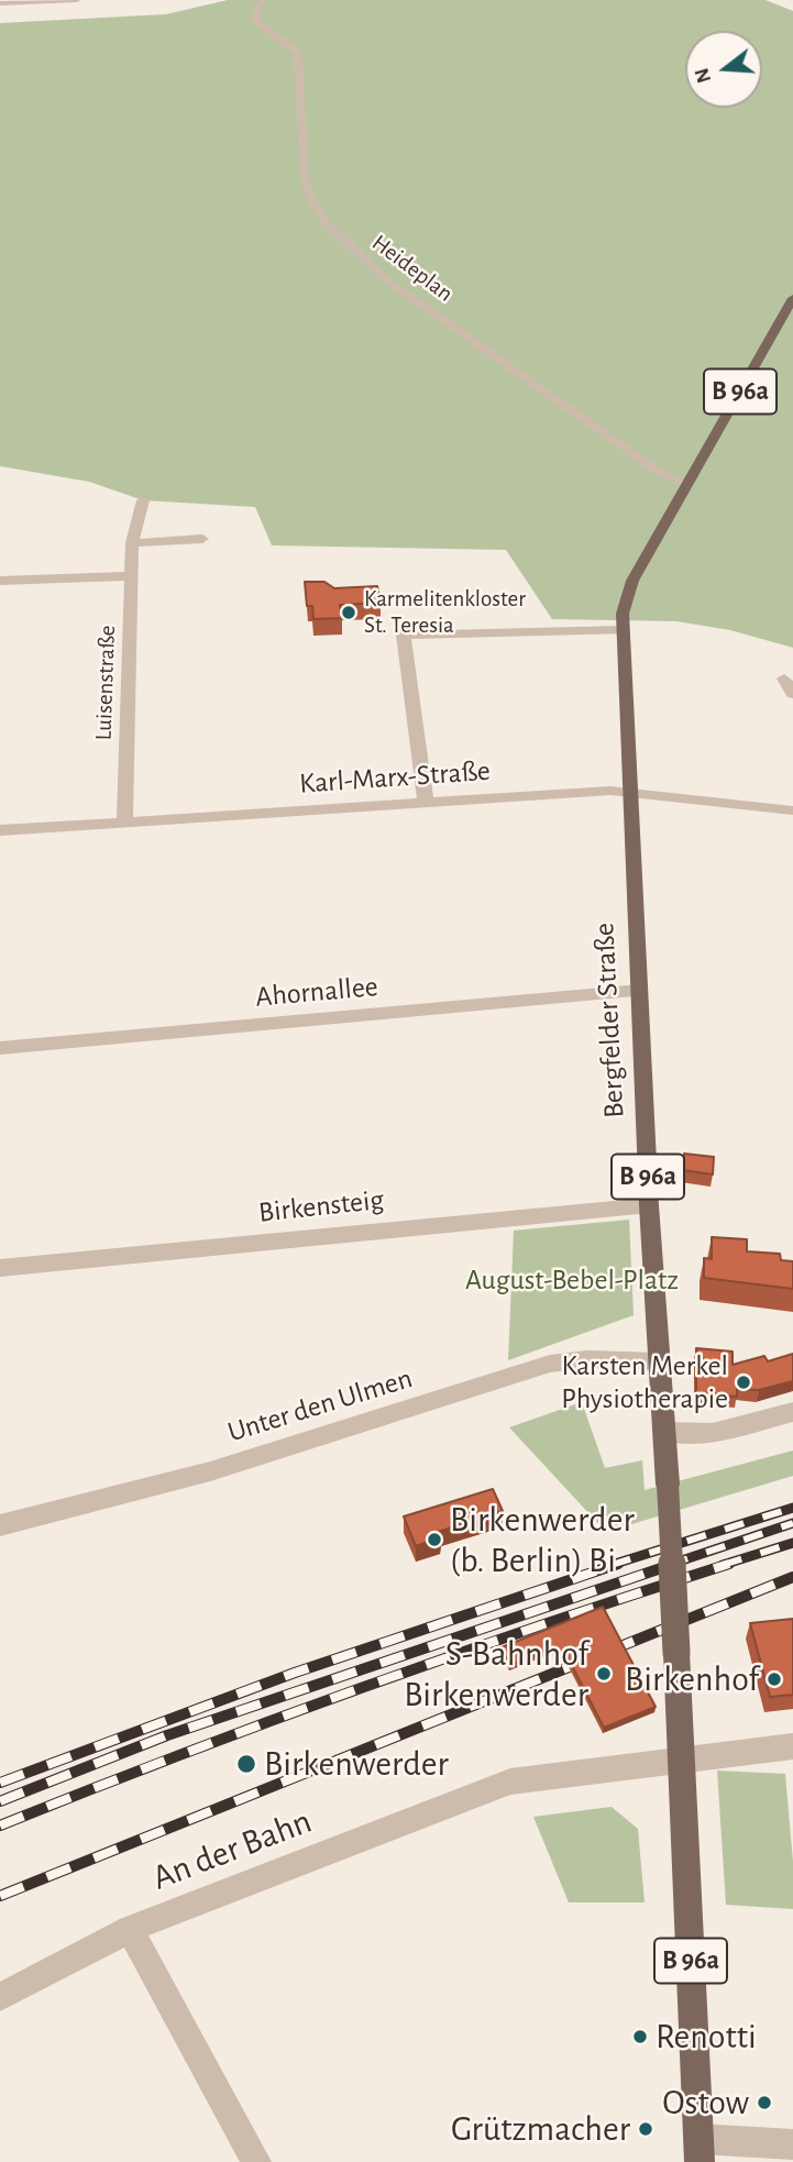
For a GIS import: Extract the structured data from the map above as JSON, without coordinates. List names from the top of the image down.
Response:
{
  "streets": {
    "main road": ["B 96a", "Bergfelder Straße"],
    "street": [
      "Heideplan",
      "Luisenstraße",
      "Karl-Marx-Straße",
      "Ahornallee",
      "Birkensteig",
      "Unter den Ulmen",
      "An der Bahn"
    ]
  },
  "crossings": [
    ["Heideplan", "B 96a"],
    ["Heideplan", "Bergfelder Straße"],
    ["B 96a", "Bergfelder Straße"],
    ["B 96a", "An der Bahn"],
    ["Luisenstraße", "Karl-Marx-Straße"],
    ["Karl-Marx-Straße", "Bergfelder Straße"],
    ["Ahornallee", "Bergfelder Straße"],
    ["Bergfelder Straße", "Birkensteig"],
    ["Bergfelder Straße", "Unter den Ulmen"],
    ["Bergfelder Straße", "An der Bahn"]
  ],
  "parks": ["August-Bebel-Platz"],
  "places": [
    "Karmelitenkloster St. Teresia",
    "Karsten Merkel Physiotherapie",
    "Birkenwerder (b. Berlin) Bi",
    "S-Bahnhof Birkenwerder",
    "Birkenhof",
    "Birkenwerder",
    "Renotti",
    "Ostow",
    "Grützmacher"
  ],
  "north": "left"
}
